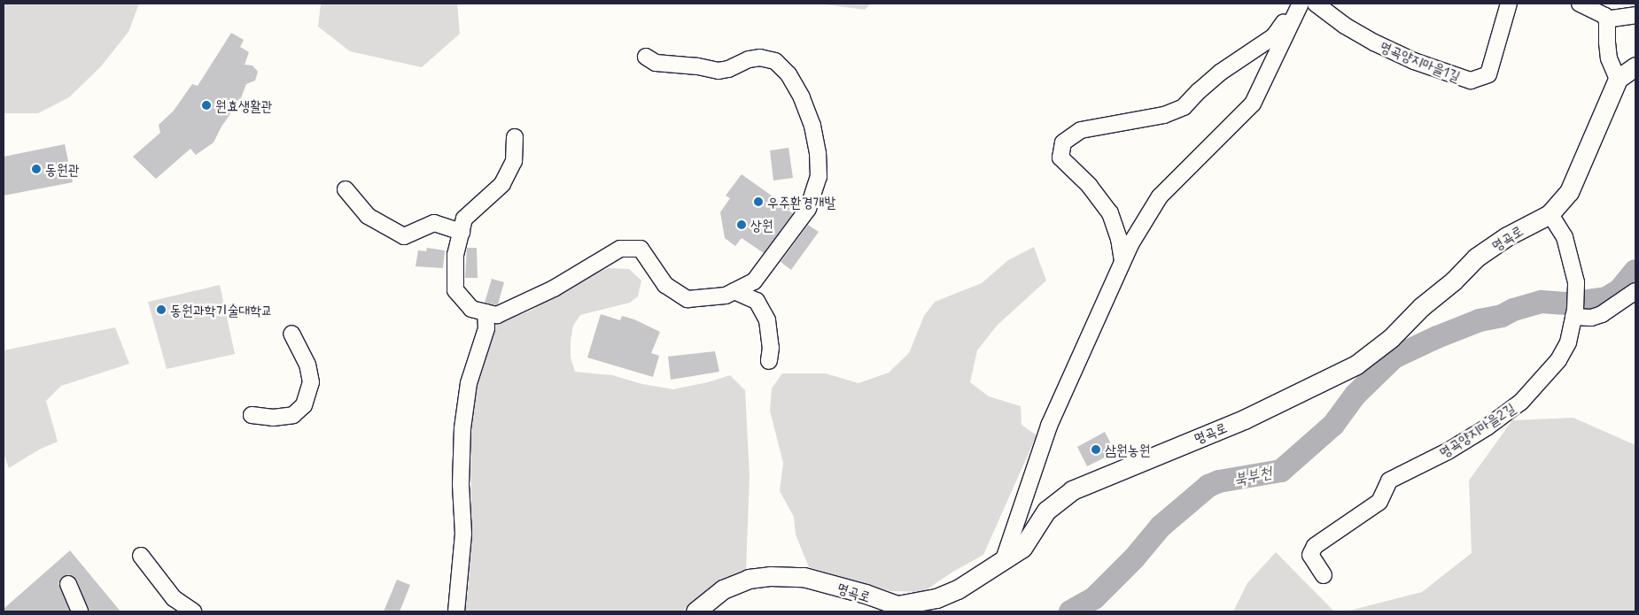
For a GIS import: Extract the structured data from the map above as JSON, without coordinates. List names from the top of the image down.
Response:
{
  "streets": {
    "main road": ["명곡로"],
    "street": ["명곡양지마을1길", "명곡양지마을2길"]
  },
  "crossings": [
    ["명곡로", "명곡양지마을2길"]
  ],
  "water": ["북부천"],
  "places": [
    "원효생활관",
    "동원관",
    "우주환경개발",
    "상원",
    "동원과학기술대학교",
    "삼원농원"
  ]
}
